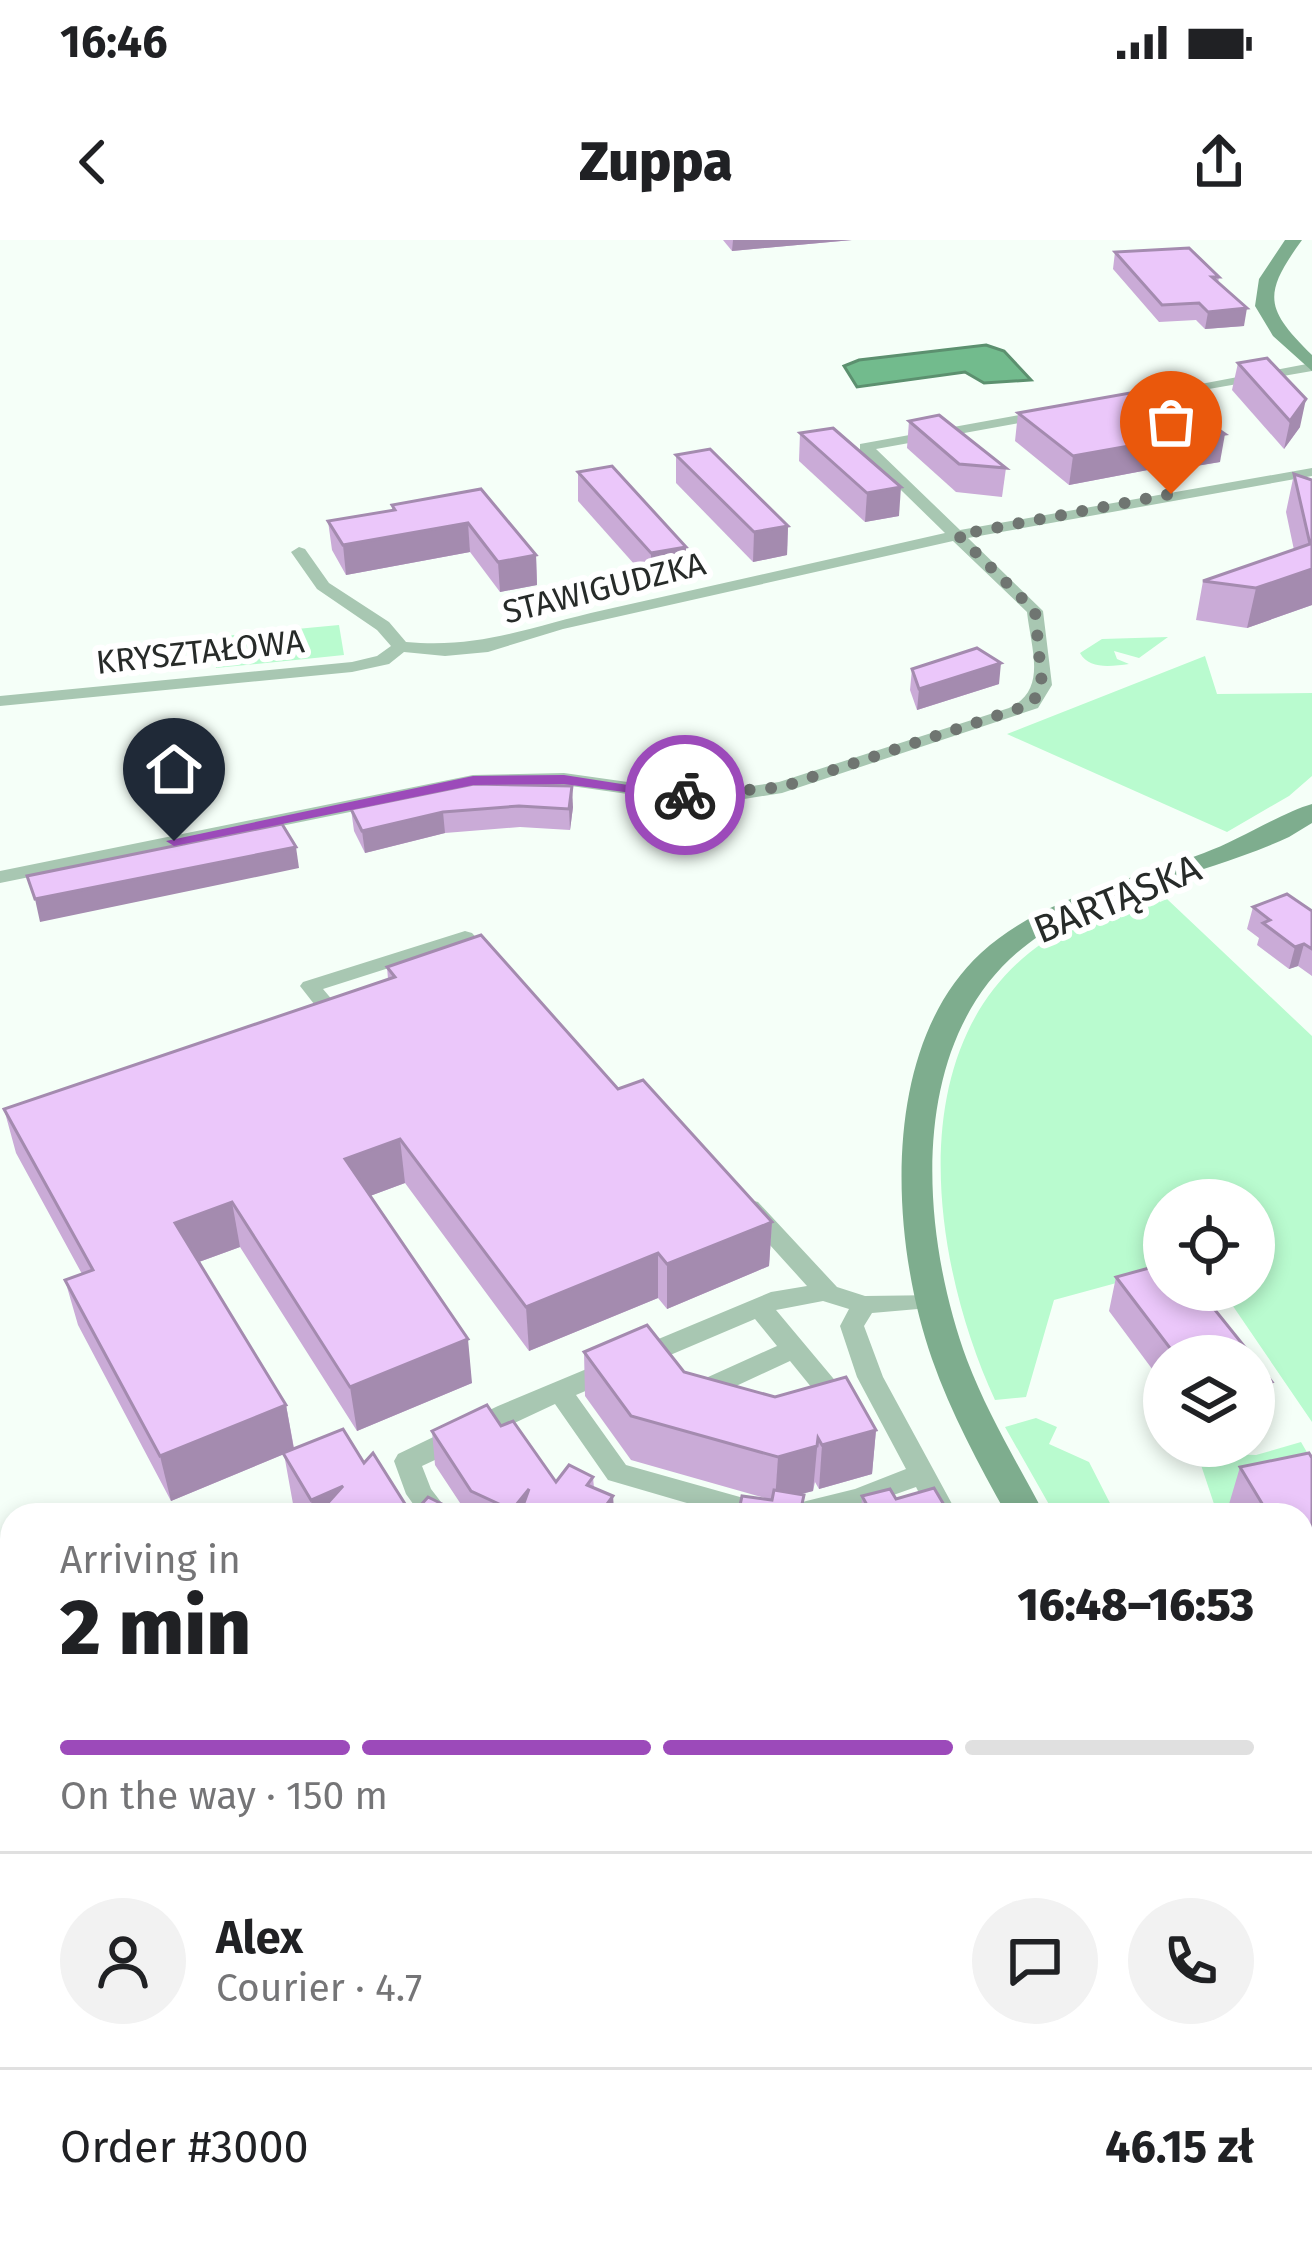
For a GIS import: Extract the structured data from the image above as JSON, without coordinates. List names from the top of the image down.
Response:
{
  "streets": {
    "street": ["STAWIGUDZKA", "KRYSZTAŁOWA", "BARTĄSKA"]
  },
  "crossings": [
    ["STAWIGUDZKA", "KRYSZTAŁOWA"]
  ],
  "page": {
    "status": "16:46",
    "header": "Zuppa",
    "heading": ["2 min", "Arriving in", "16:48–16:53"],
    "panel": [
      "Alex",
      "Courier · 4.7",
      "Order #3000",
      "46.15 zł"
    ],
    "bar": "On the way · 150 m"
  }
}
